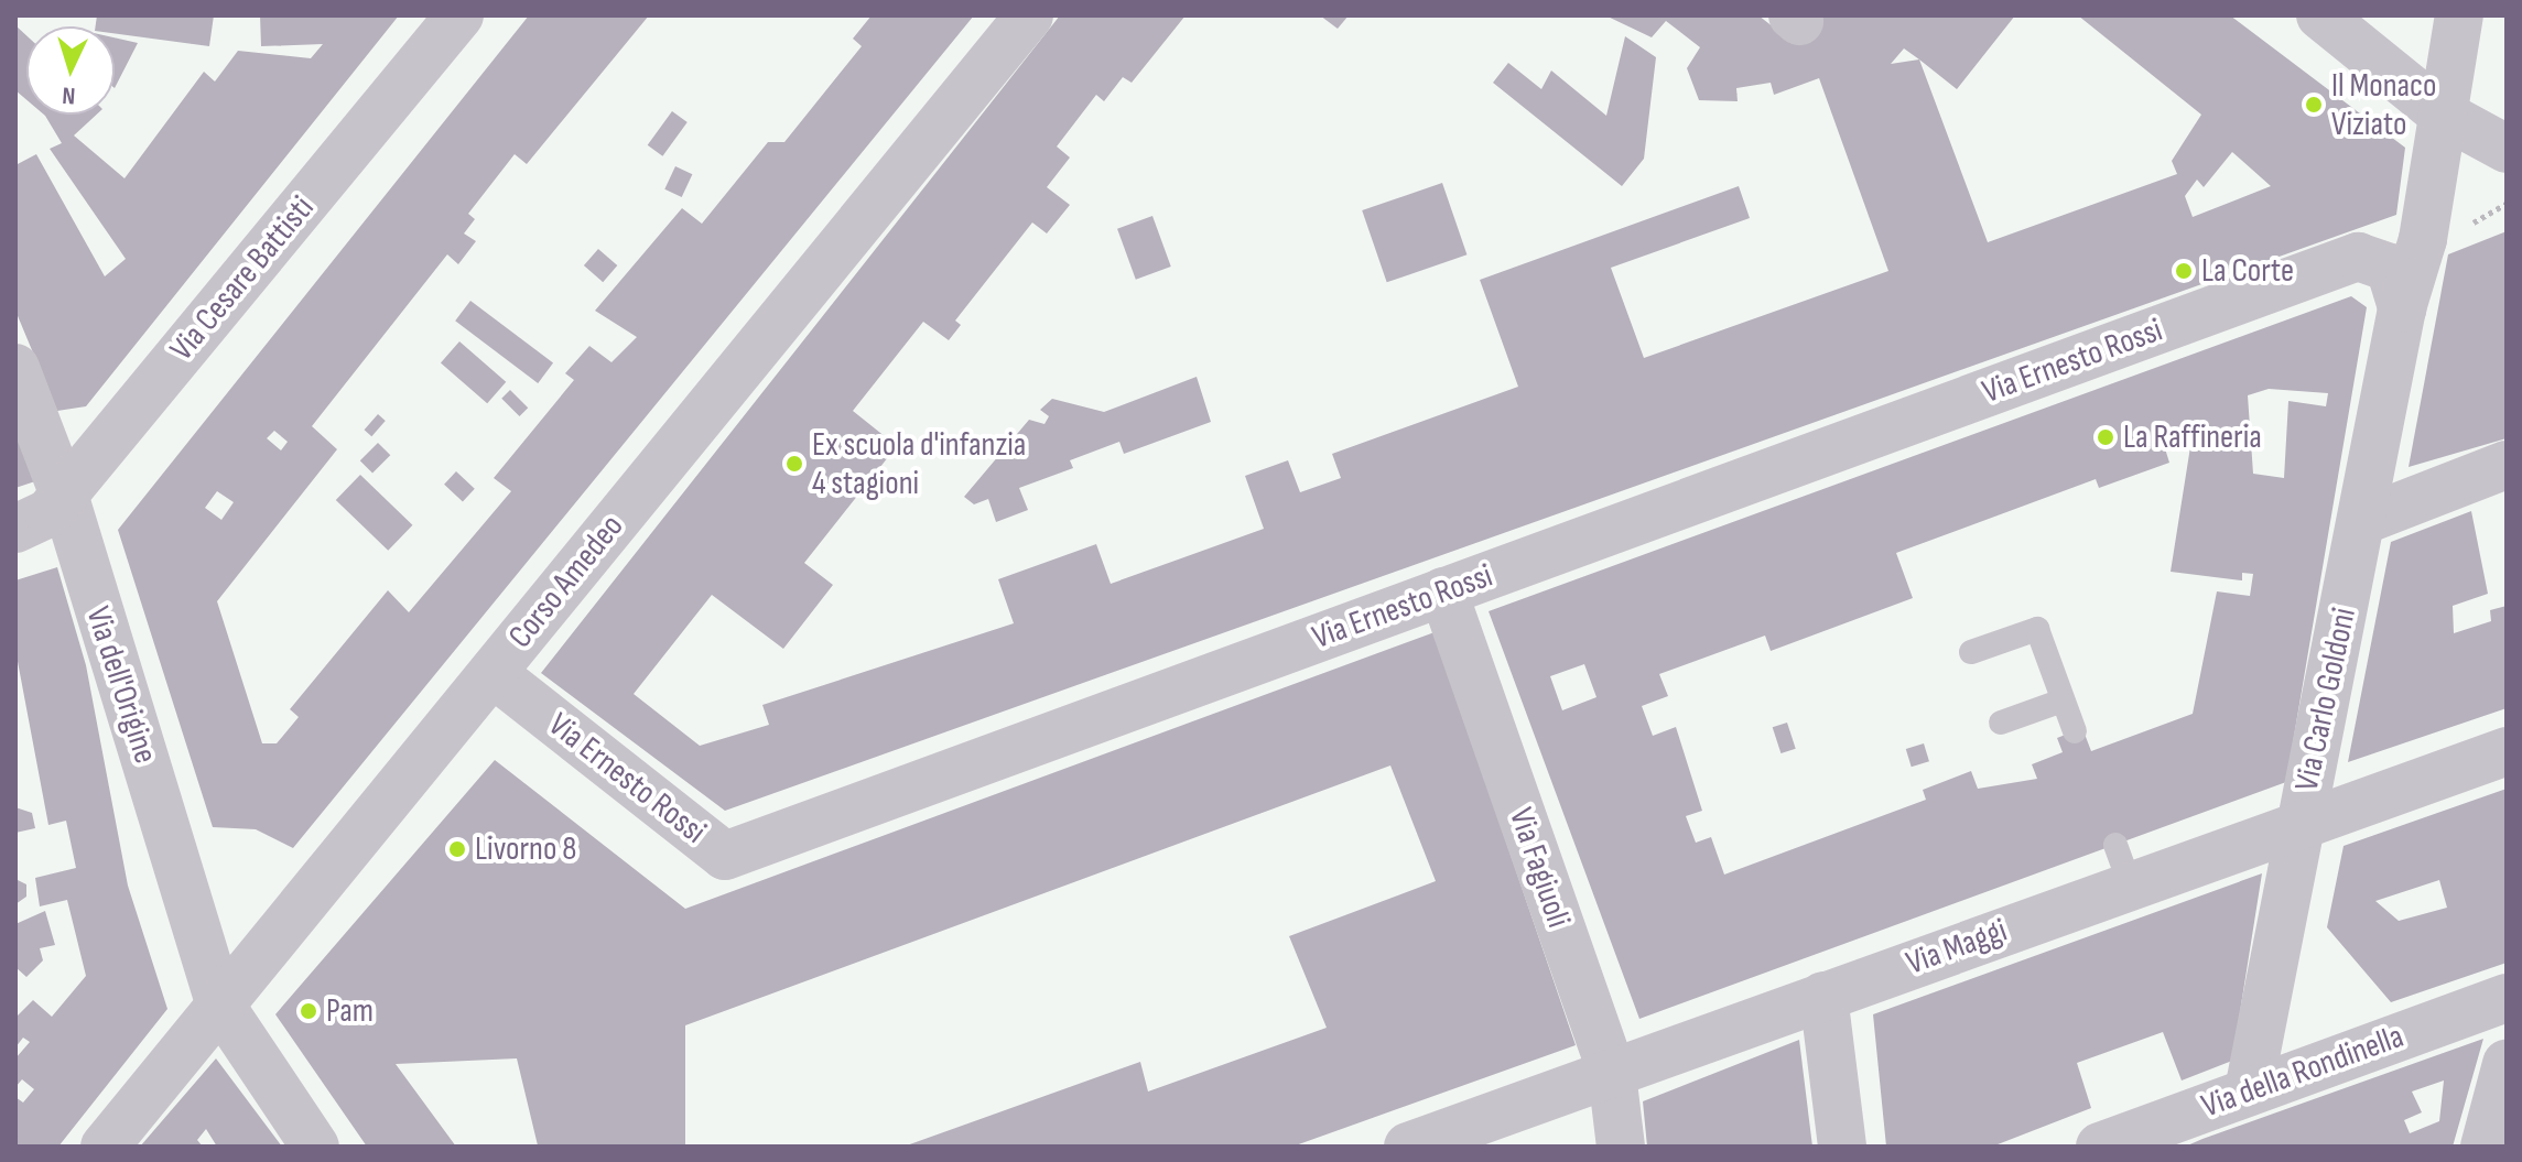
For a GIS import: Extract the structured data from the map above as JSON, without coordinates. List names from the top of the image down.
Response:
{
  "streets": {
    "street": [
      "Via Cesare Battisti",
      "Via Ernesto Rossi",
      "Corso Amedeo",
      "Via dell'Origine",
      "Via Carlo Goldoni",
      "Via Fagiuoli",
      "Via Maggi",
      "Via della Rondinella"
    ]
  },
  "crossings": [
    ["Via Cesare Battisti", "Via dell'Origine"],
    ["Via Ernesto Rossi", "Corso Amedeo"],
    ["Via Ernesto Rossi", "Via Carlo Goldoni"],
    ["Via Ernesto Rossi", "Via Fagiuoli"],
    ["Corso Amedeo", "Via dell'Origine"],
    ["Via Carlo Goldoni", "Via Maggi"],
    ["Via Carlo Goldoni", "Via della Rondinella"],
    ["Via Fagiuoli", "Via Maggi"]
  ],
  "places": [
    "Il Monaco Viziato",
    "La Corte",
    "La Raffineria",
    "Ex scuola d'infanzia 4 stagioni",
    "Livorno 8",
    "Pam"
  ],
  "north": "bottom"
}
